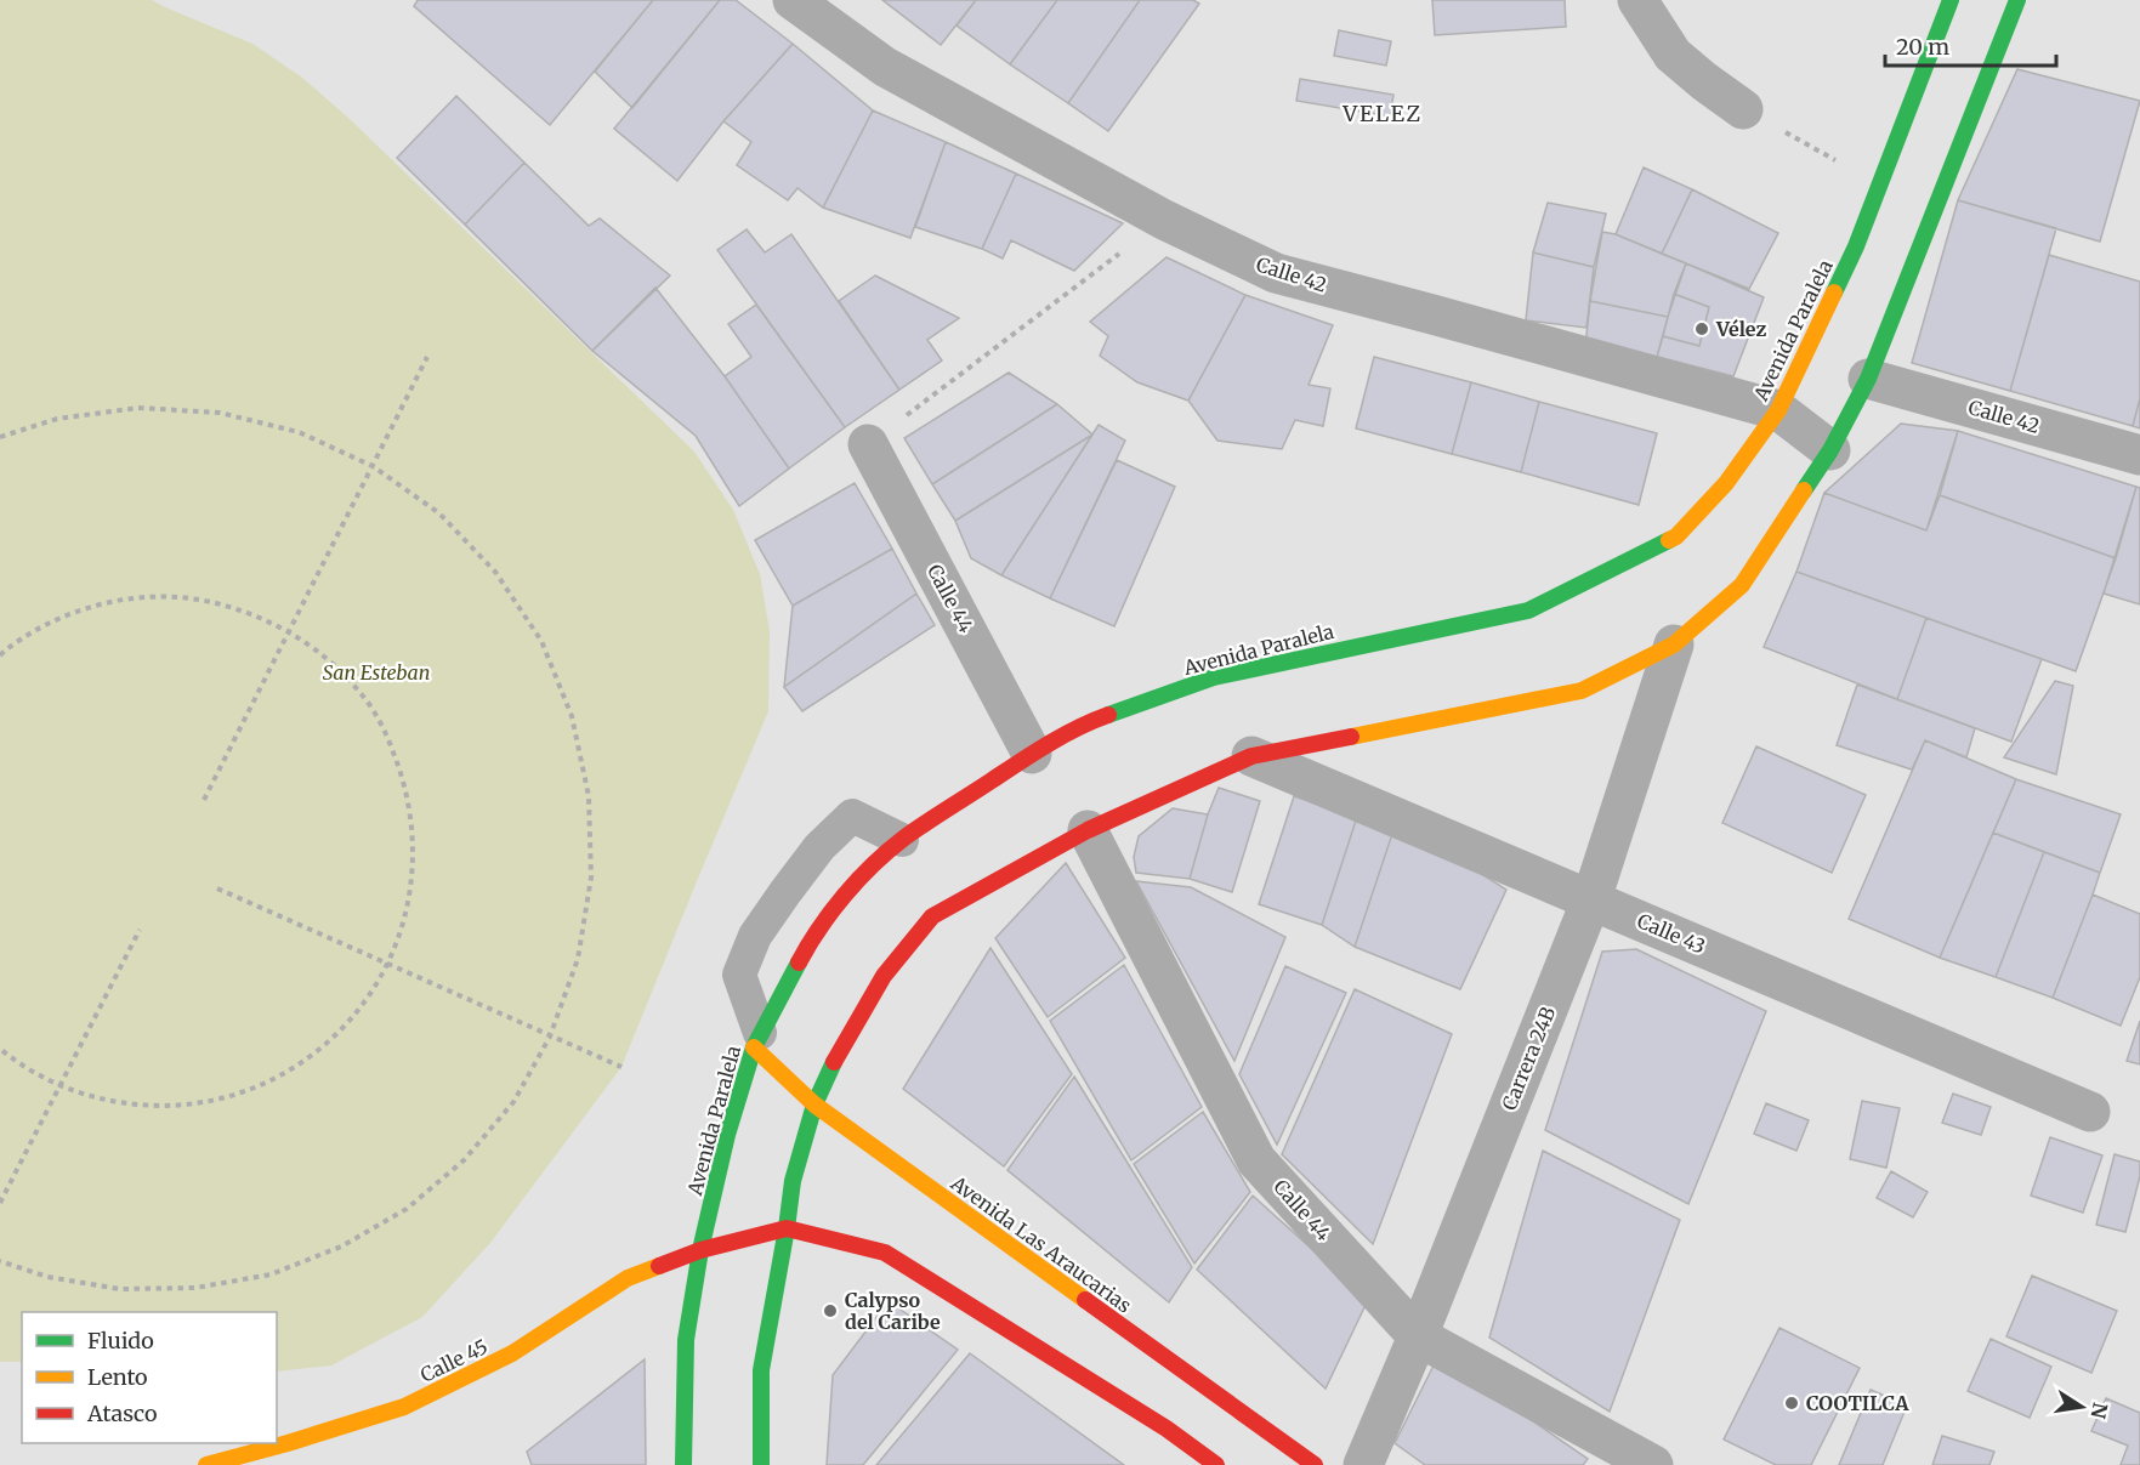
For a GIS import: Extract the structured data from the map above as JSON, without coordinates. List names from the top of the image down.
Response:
{
  "streets": {
    "main road": ["Avenida Paralela", "Avenida Las Araucarias", "Calle 45"],
    "street": [
      "Calle 42",
      "Calle 44",
      "Calle 43",
      "Carrera 24B"
    ]
  },
  "crossings": [
    ["Calle 42", "Avenida Paralela"],
    ["Avenida Paralela", "Calle 44"],
    ["Avenida Paralela", "Avenida Las Araucarias"],
    ["Avenida Paralela", "Calle 45"],
    ["Calle 44", "Carrera 24B"],
    ["Calle 43", "Carrera 24B"]
  ],
  "districts": ["VELEZ"],
  "parks": ["San Esteban"],
  "places": ["Vélez", "Calypso del Caribe", "COOTILCA"],
  "legend": ["Fluido", "Lento", "Atasco"],
  "scale_bar": "20 m",
  "north": "right"
}
